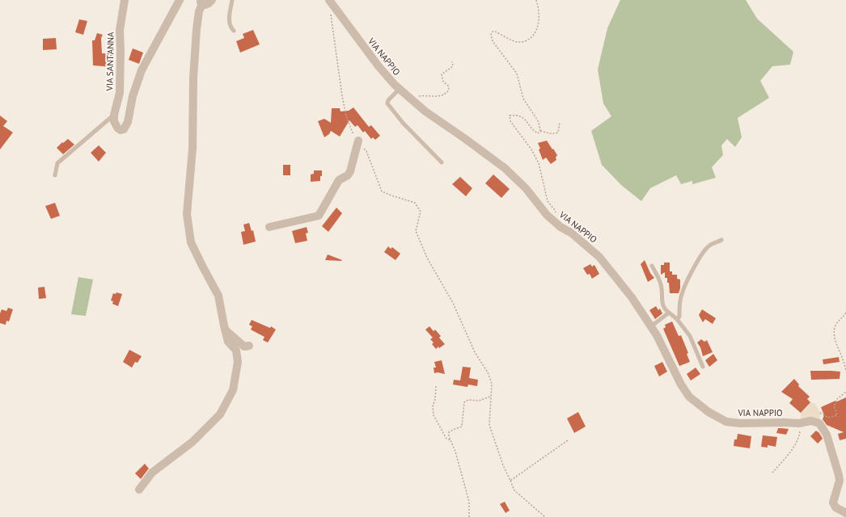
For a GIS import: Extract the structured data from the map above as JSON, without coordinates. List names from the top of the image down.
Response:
{
  "streets": {
    "street": ["VIA NAPPIO", "VIA SANT'ANNA"]
  }
}
